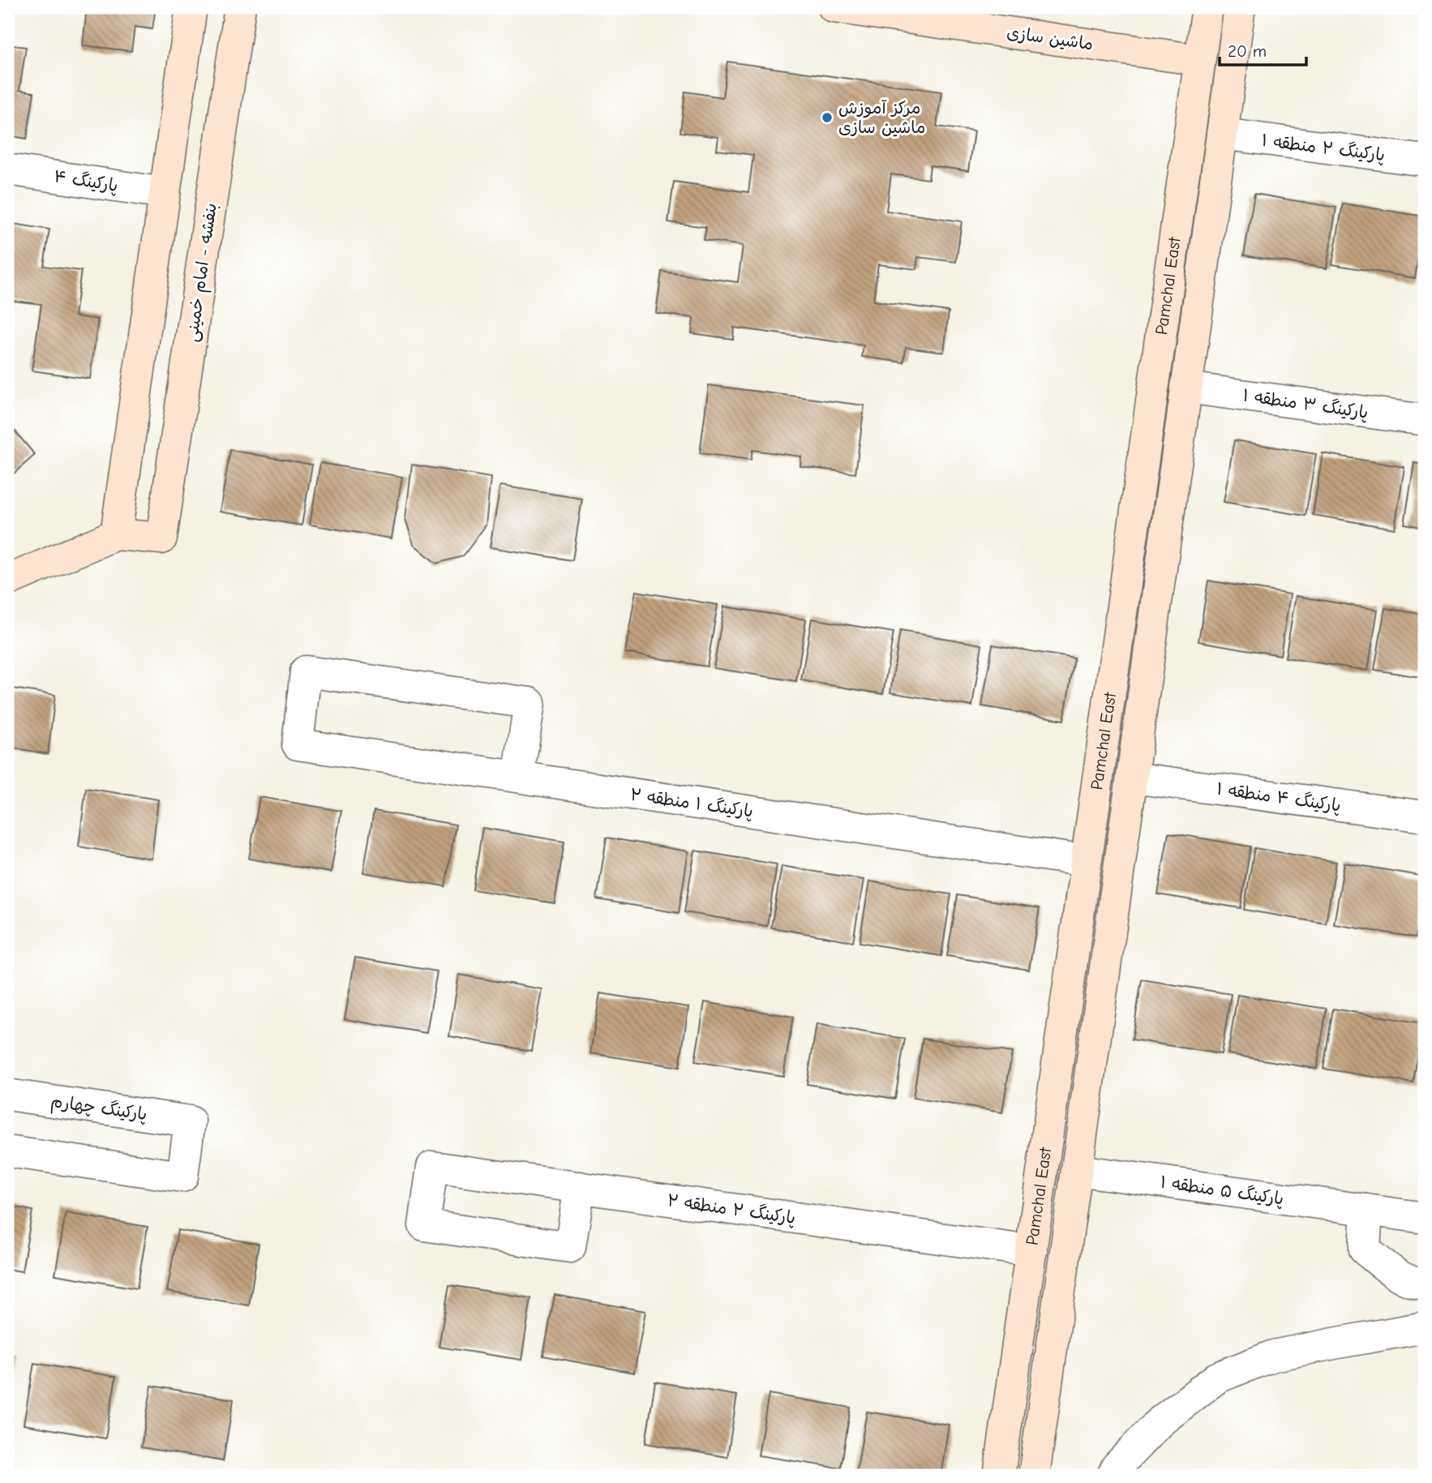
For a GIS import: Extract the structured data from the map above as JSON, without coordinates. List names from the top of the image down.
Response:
{
  "streets": {
    "street": [
      "ماشین سازی",
      "پارکینگ ۲ منطقه ۱",
      "پارکینگ ۴",
      "بنفشه - امام خمینی",
      "Pamchal East",
      "پارکینگ ۳ منطقه ۱",
      "پارکینگ ۴ منطقه ۱",
      "پارکینگ ۱ منطقه ۲",
      "پارکینگ چهارم",
      "پارکینگ ۵ منطقه ۱",
      "پارکینگ ۲ منطقه ۲"
    ]
  },
  "crossings": [
    ["ماشین سازی", "Pamchal East"],
    ["پارکینگ ۲ منطقه ۱", "Pamchal East"],
    ["Pamchal East", "پارکینگ ۳ منطقه ۱"],
    ["Pamchal East", "پارکینگ ۴ منطقه ۱"],
    ["Pamchal East", "پارکینگ ۱ منطقه ۲"],
    ["Pamchal East", "پارکینگ ۵ منطقه ۱"],
    ["Pamchal East", "پارکینگ ۲ منطقه ۲"]
  ],
  "places": ["مرکز آموزش ماشین سازی"],
  "scale_bar": "20 m"
}
